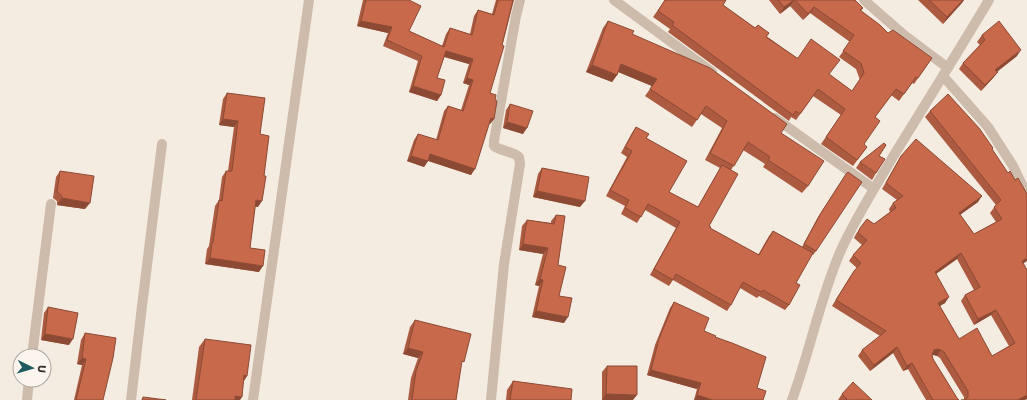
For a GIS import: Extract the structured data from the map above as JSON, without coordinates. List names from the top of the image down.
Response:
{
  "north": "right"
}
